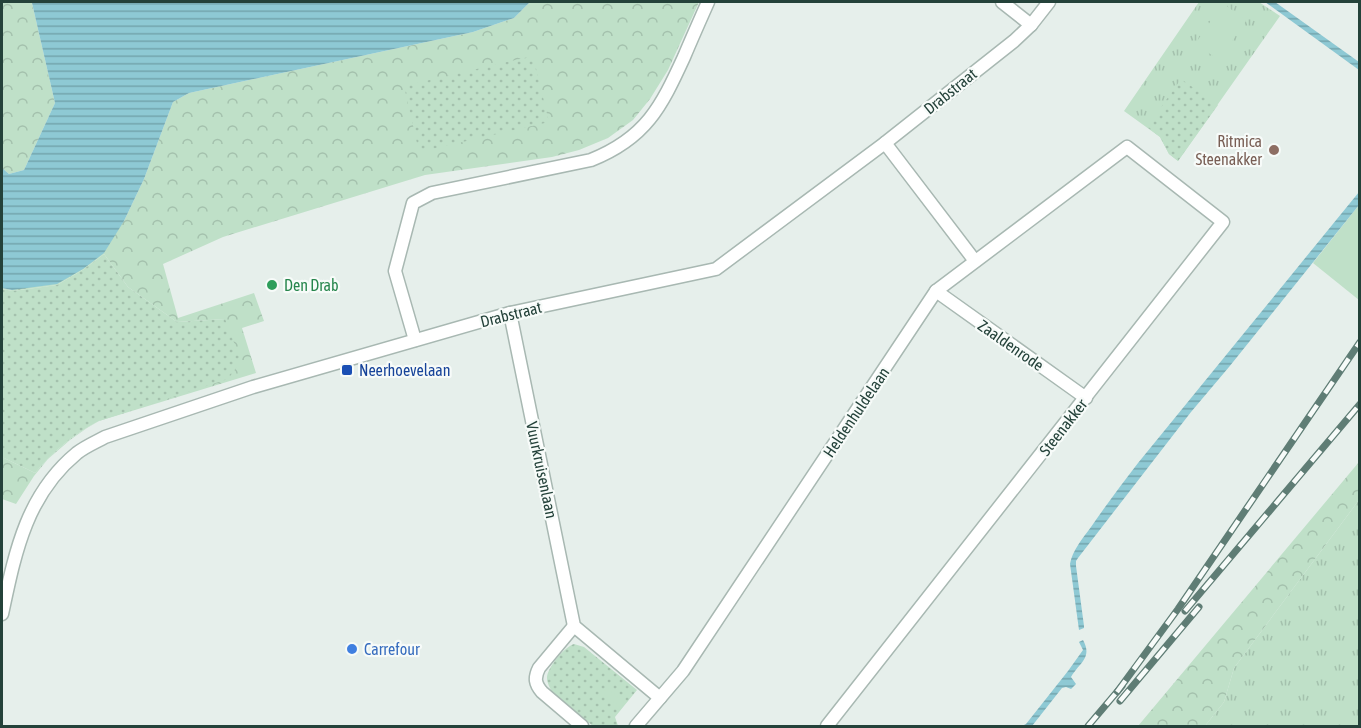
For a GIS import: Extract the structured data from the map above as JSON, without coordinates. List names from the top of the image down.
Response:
{
  "streets": {
    "street": [
      "Drabstraat",
      "Zaaldenrode",
      "Heldenhuldelaan",
      "Steenakker",
      "Vuurkruisenlaan"
    ]
  },
  "crossings": [
    ["Drabstraat", "Vuurkruisenlaan"],
    ["Zaaldenrode", "Heldenhuldelaan"],
    ["Zaaldenrode", "Steenakker"],
    ["Heldenhuldelaan", "Steenakker"]
  ],
  "places": {
    "other": ["Ritmica Steenakker", "Den Drab", "Carrefour"],
    "transit": ["Neerhoevelaan"]
  }
}
